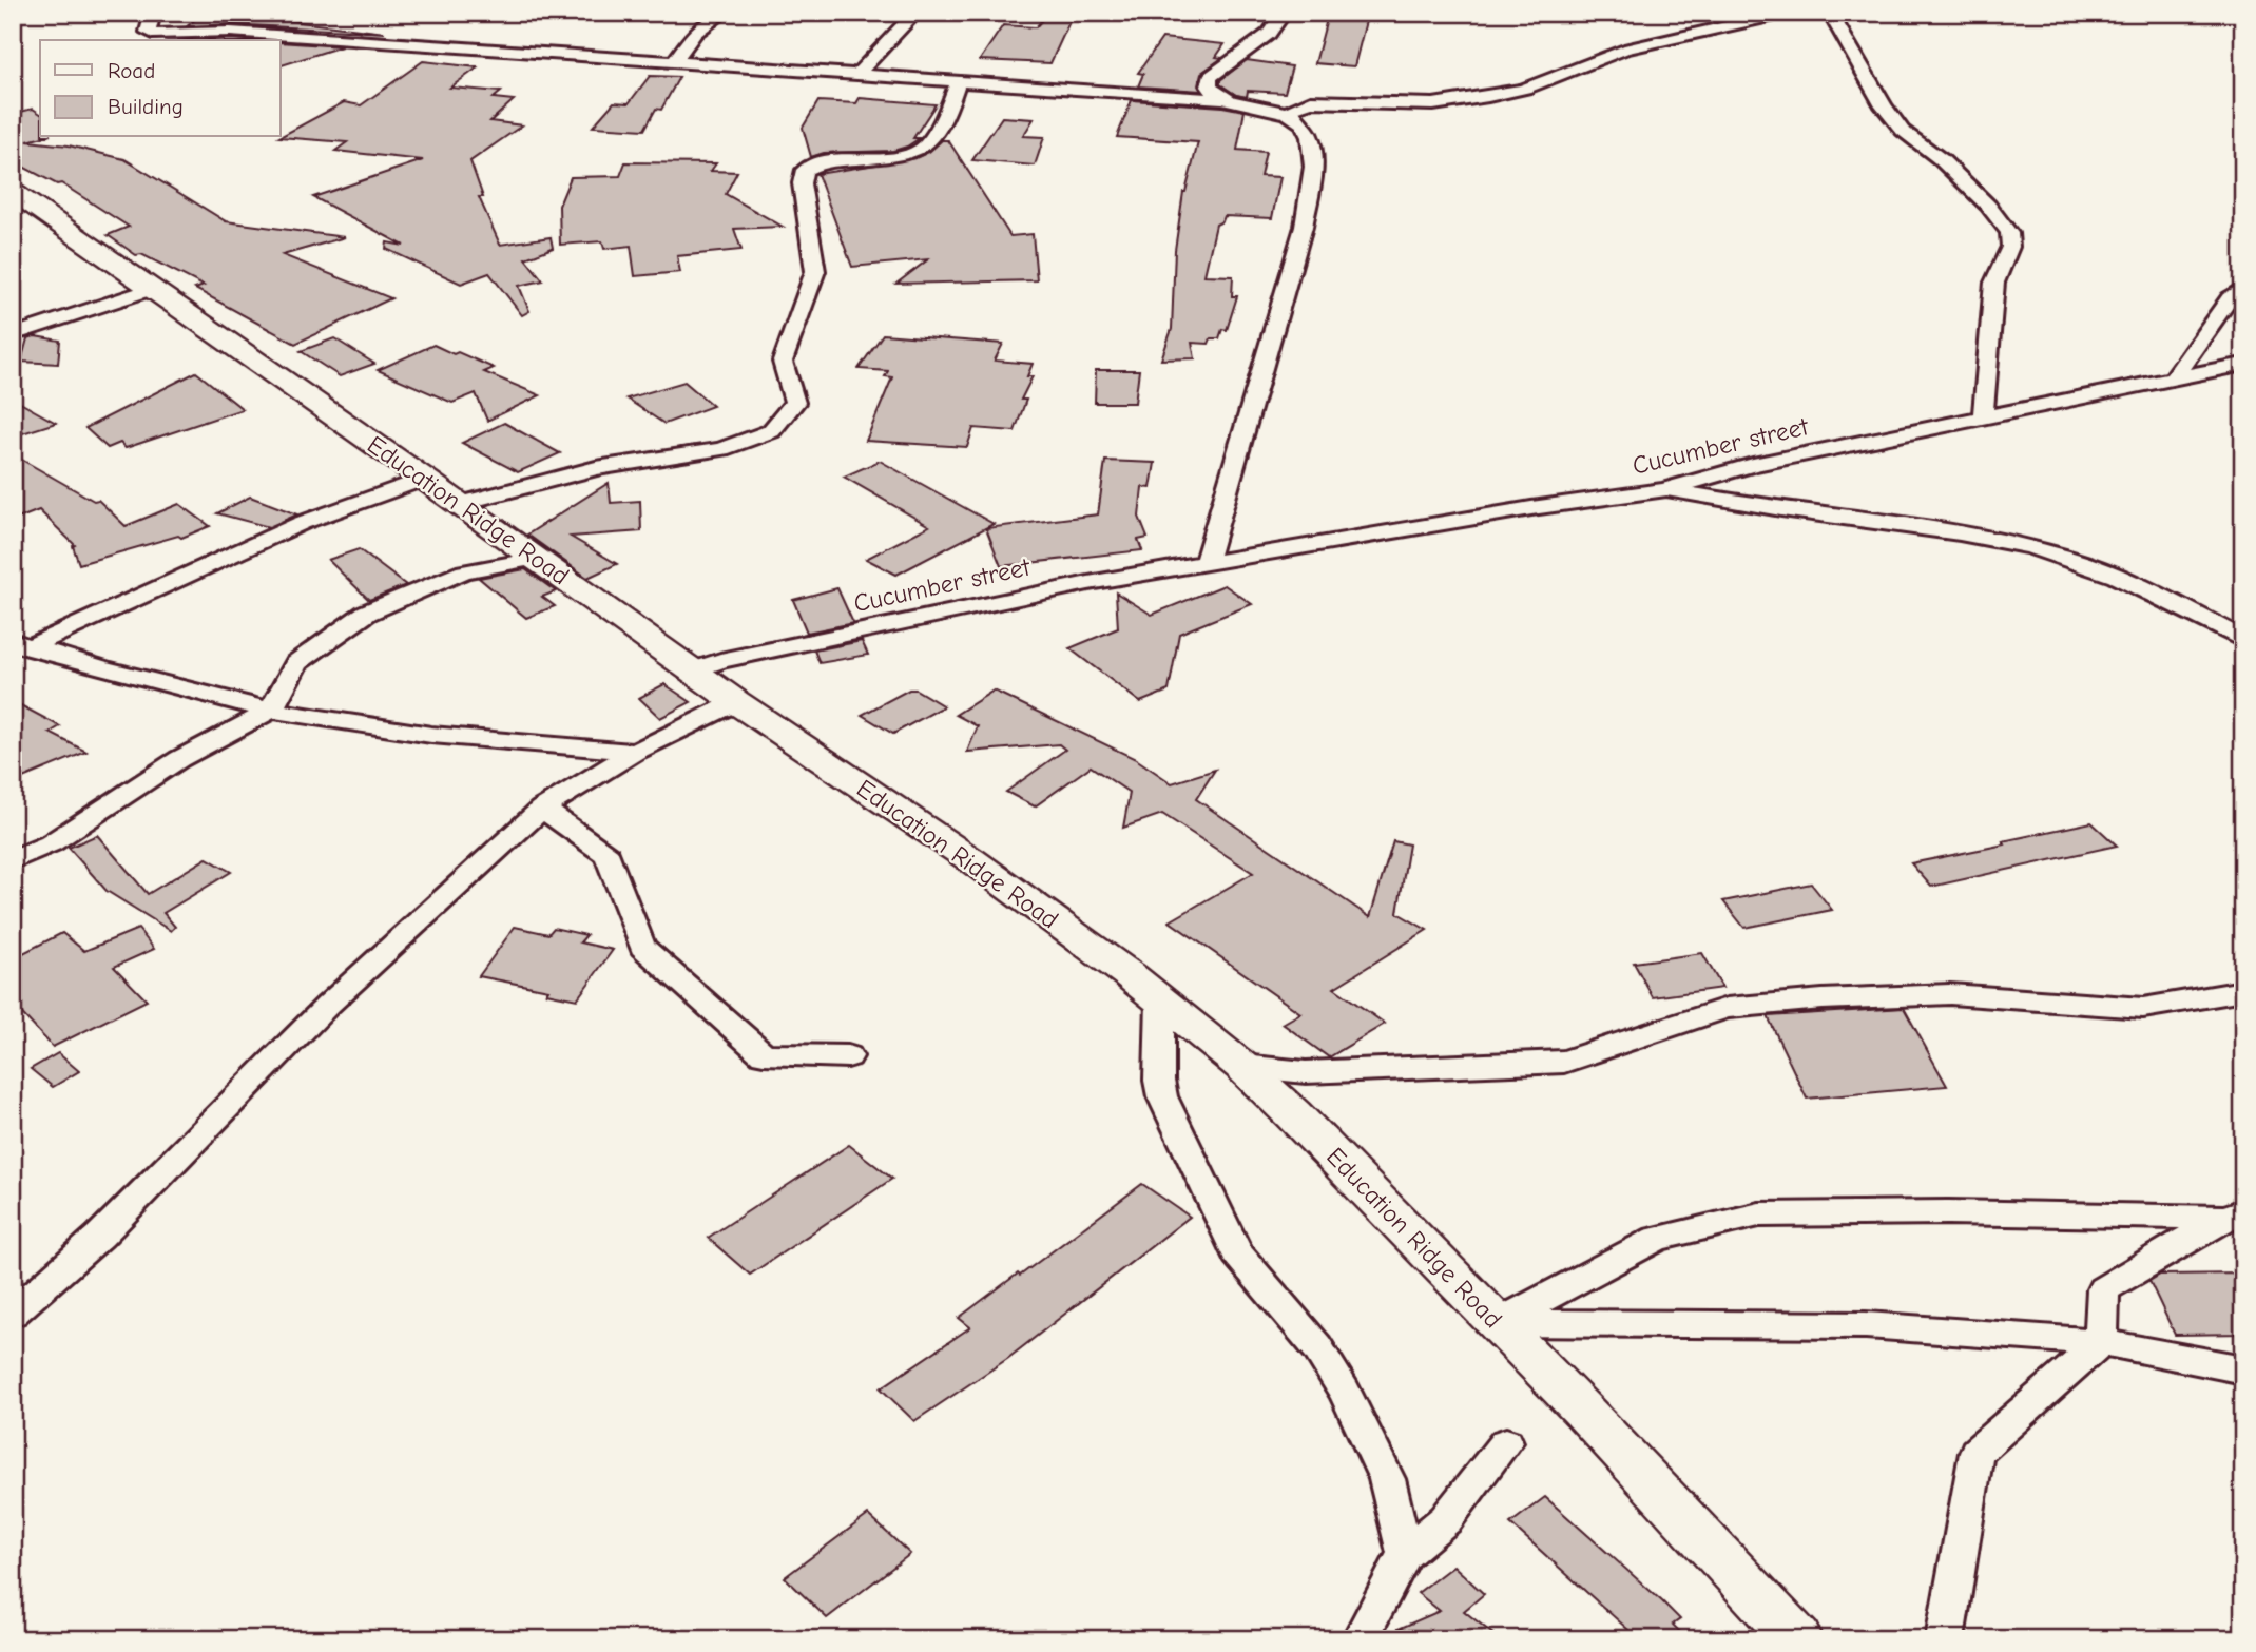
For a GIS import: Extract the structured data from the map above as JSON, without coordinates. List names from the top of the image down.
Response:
{
  "streets": {
    "main road": ["Education Ridge Road"],
    "street": ["Cucumber street"]
  },
  "crossings": [
    ["Cucumber street", "Education Ridge Road"]
  ],
  "legend": ["Road", "Building"]
}
